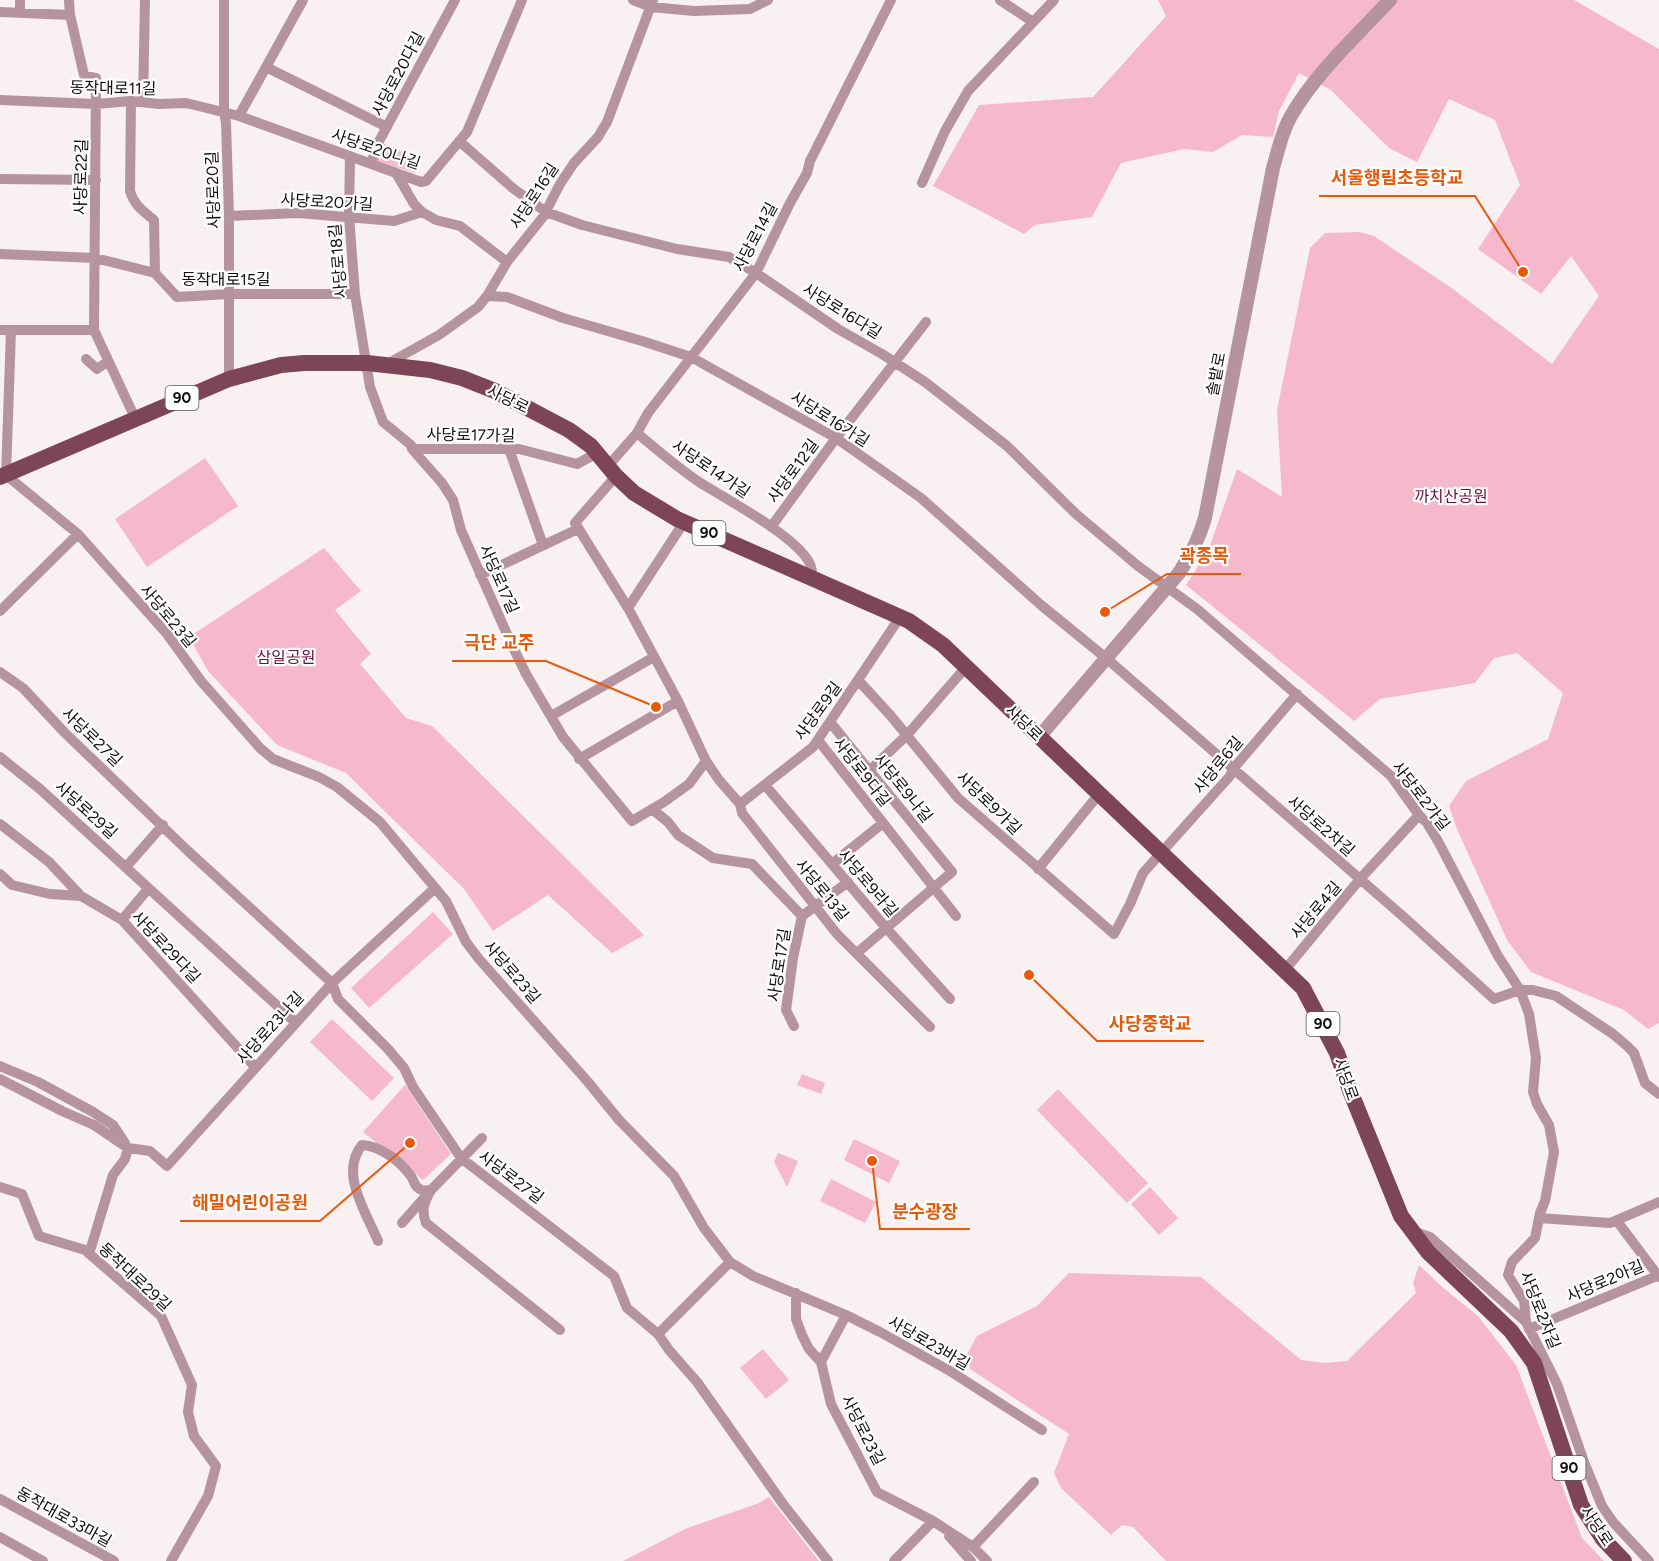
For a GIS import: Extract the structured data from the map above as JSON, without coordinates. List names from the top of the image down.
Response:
{
  "streets": {
    "main road": ["90", "사당로"],
    "street": [
      "사당로20다길",
      "동작대로11길",
      "사당로20나길",
      "사당로22길",
      "사당로20길",
      "사당로16길",
      "사당로20가길",
      "사당로14길",
      "사당로18길",
      "동작대로15길",
      "사당로16다길",
      "솔밭로",
      "사당로16가길",
      "사당로17가길",
      "사당로14가길",
      "사당로12길",
      "사당로17길",
      "사당로23길",
      "사당로9길",
      "사당로27길",
      "사당로6길",
      "사당로9다길",
      "사당로9나길",
      "사당로2가길",
      "사당로9가길",
      "사당로29길",
      "사당로2차길",
      "사당로9라길",
      "사당로13길",
      "사당로4길",
      "사당로29다길",
      "사당로23나길",
      "동작대로29길",
      "사당로2아길",
      "사당로2자길",
      "사당로23바길",
      "동작대로33마길"
    ]
  },
  "crossings": [
    ["사당로20다길", "사당로20나길"],
    ["동작대로11길", "사당로20나길"],
    ["동작대로11길", "사당로22길"],
    ["동작대로11길", "사당로20길"],
    ["사당로20나길", "사당로20길"],
    ["사당로20나길", "사당로18길"],
    ["사당로20나길", "사당로16다길"],
    ["사당로22길", "사당로"],
    ["사당로20길", "사당로20가길"],
    ["사당로20길", "동작대로15길"],
    ["사당로20길", "사당로"],
    ["사당로16길", "사당로16다길"],
    ["사당로16길", "사당로"],
    ["사당로16길", "사당로16가길"],
    ["사당로20가길", "사당로18길"],
    ["사당로14길", "사당로16다길"],
    ["사당로14길", "사당로"],
    ["사당로14길", "사당로16가길"],
    ["사당로14길", "사당로14가길"],
    ["사당로18길", "동작대로15길"],
    ["사당로18길", "사당로"],
    ["사당로18길", "사당로17길"],
    ["사당로16다길", "솔밭로"],
    ["사당로16다길", "사당로12길"],
    ["사당로16다길", "사당로2가길"],
    ["솔밭로", "사당로"],
    ["솔밭로", "사당로16가길"],
    ["솔밭로", "사당로2가길"],
    ["솔밭로", "사당로2차길"],
    ["사당로", "사당로17가길"],
    ["사당로", "사당로12길"],
    ["사당로", "사당로17길"],
    ["사당로", "사당로23길"],
    ["사당로", "사당로9길"],
    ["사당로", "사당로6길"],
    ["사당로", "사당로4길"],
    ["사당로16가길", "사당로12길"],
    ["사당로16가길", "사당로2차길"],
    ["사당로17가길", "사당로17길"],
    ["사당로14가길", "사당로12길"],
    ["사당로23길", "사당로23나길"],
    ["사당로23길", "사당로23바길"],
    ["사당로9길", "사당로9다길"],
    ["사당로9길", "사당로9나길"],
    ["사당로9길", "사당로9가길"],
    ["사당로9길", "사당로9라길"],
    ["사당로9길", "사당로13길"],
    ["사당로27길", "사당로23나길"],
    ["사당로6길", "사당로2가길"],
    ["사당로6길", "사당로9가길"],
    ["사당로6길", "사당로2차길"],
    ["사당로9다길", "사당로9나길"],
    ["사당로9다길", "사당로9라길"],
    ["사당로2가길", "사당로2차길"],
    ["사당로2가길", "사당로4길"],
    ["사당로2가길", "사당로2자길"],
    ["사당로29길", "사당로23나길"],
    ["사당로2차길", "사당로4길"],
    ["사당로2차길", "사당로2자길"],
    ["사당로29다길", "사당로23나길"],
    ["사당로2아길", "사당로2자길"]
  ],
  "parks": ["까치산공원", "삼일공원"],
  "places": [
    "서울행림초등학교",
    "곽종목",
    "극단 교주",
    "사당중학교",
    "해밀어린이공원",
    "분수광장"
  ]
}
